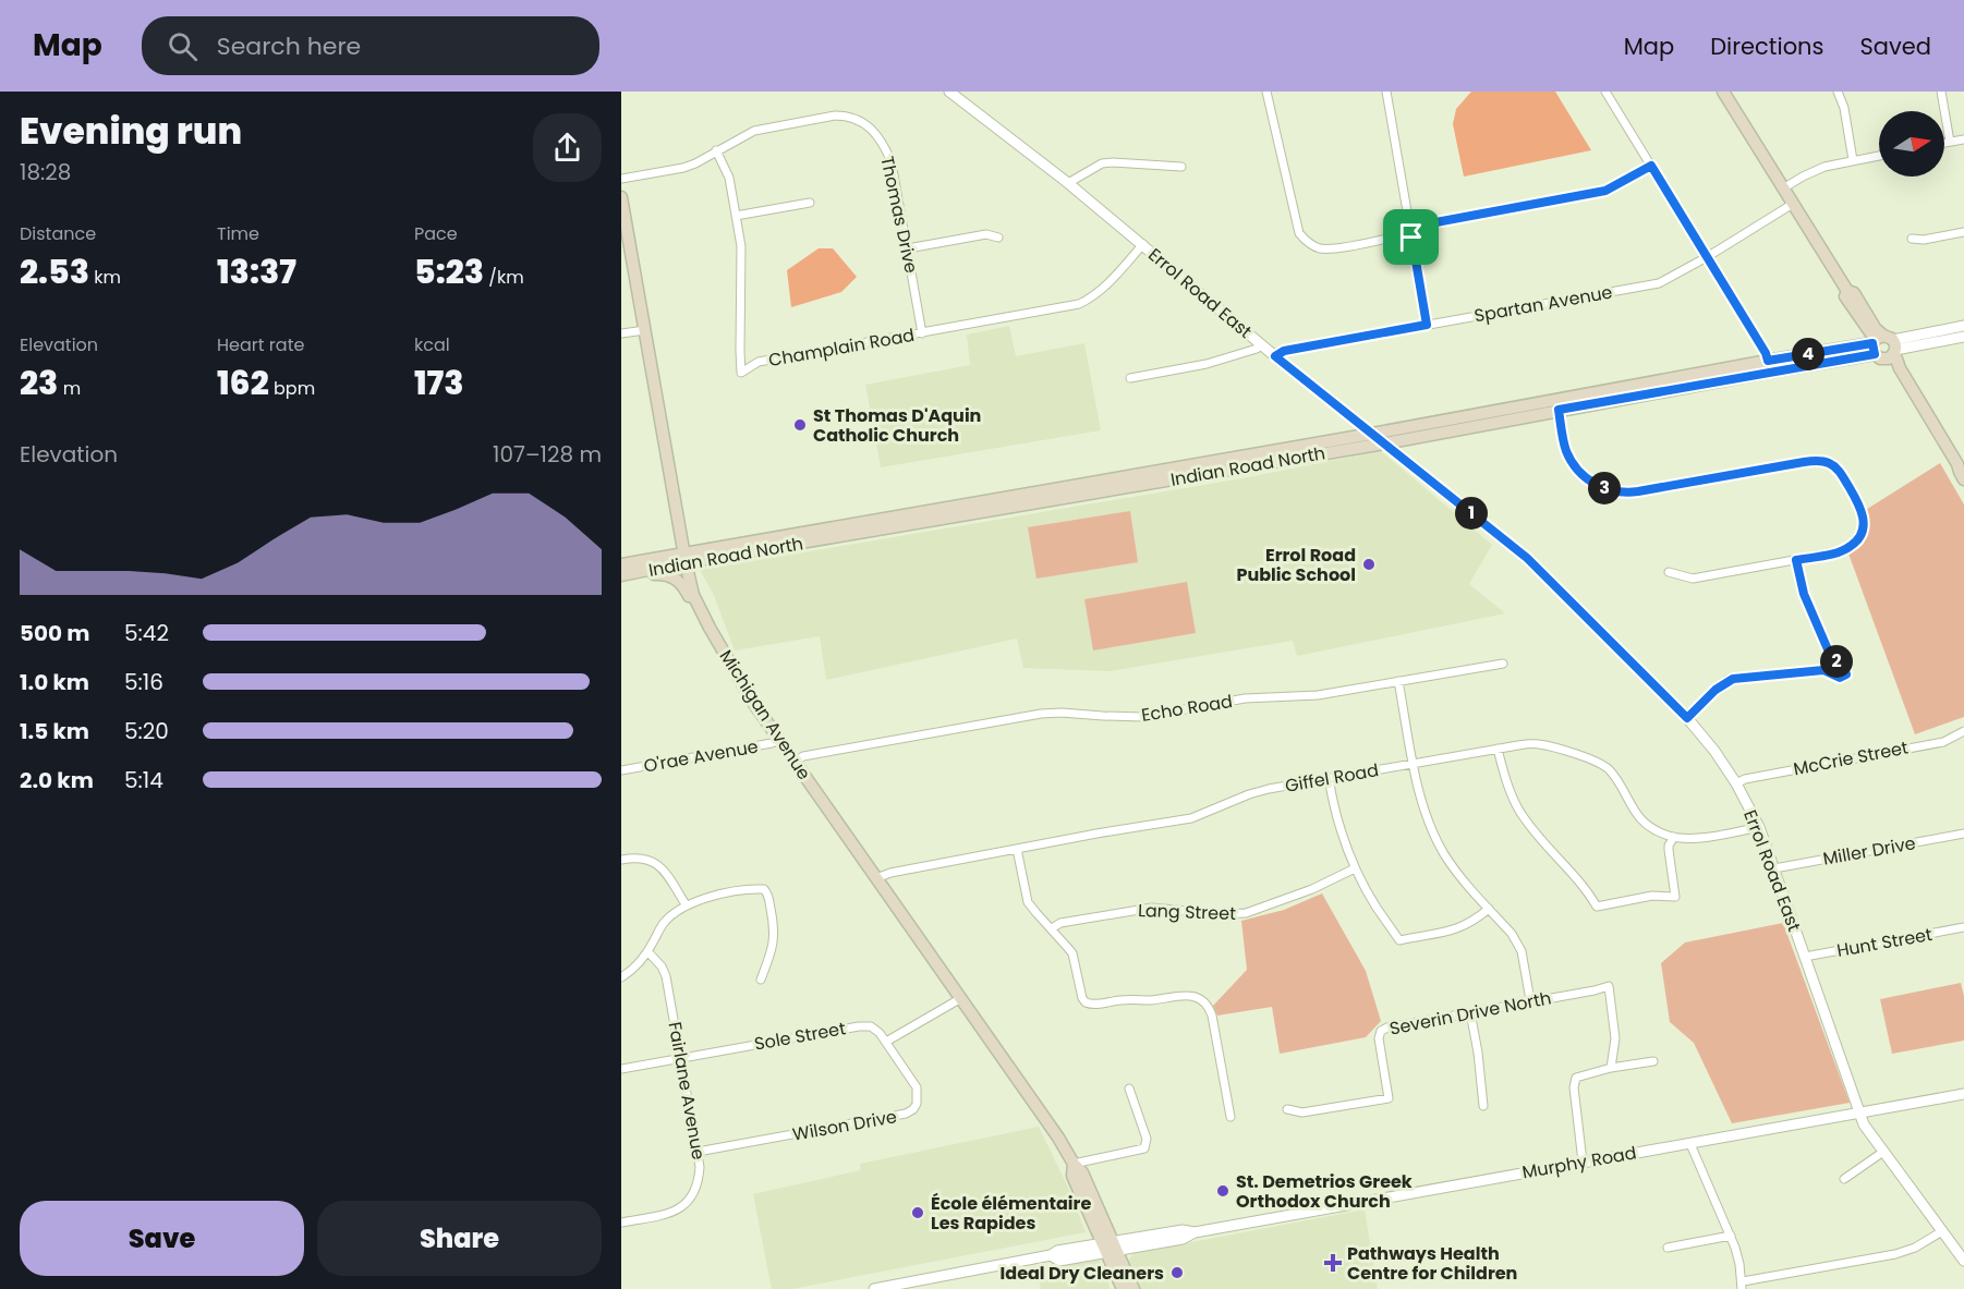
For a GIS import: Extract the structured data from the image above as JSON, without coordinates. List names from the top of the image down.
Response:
{
  "streets": {
    "main road": ["Indian Road North", "Michigan Avenue"],
    "street": [
      "Thomas Drive",
      "Errol Road East",
      "Spartan Avenue",
      "Champlain Road",
      "Echo Road",
      "O'rae Avenue",
      "McCrie Street",
      "Giffel Road",
      "Miller Drive",
      "Lang Street",
      "Hunt Street",
      "Severin Drive North",
      "Sole Street",
      "Fairlane Avenue",
      "Wilson Drive",
      "Murphy Road"
    ]
  },
  "crossings": [
    ["Thomas Drive", "Champlain Road"],
    ["Errol Road East", "Spartan Avenue"],
    ["Errol Road East", "Champlain Road"],
    ["Errol Road East", "Indian Road North"],
    ["Errol Road East", "McCrie Street"],
    ["Errol Road East", "Giffel Road"],
    ["Errol Road East", "Miller Drive"],
    ["Errol Road East", "Hunt Street"],
    ["Errol Road East", "Murphy Road"],
    ["Indian Road North", "Michigan Avenue"],
    ["Echo Road", "Michigan Avenue"],
    ["Michigan Avenue", "O'rae Avenue"],
    ["Michigan Avenue", "Giffel Road"],
    ["Michigan Avenue", "Murphy Road"],
    ["Sole Street", "Fairlane Avenue"],
    ["Sole Street", "Wilson Drive"],
    ["Fairlane Avenue", "Wilson Drive"]
  ],
  "places": {
    "other": [
      "St Thomas D'Aquin Catholic Church",
      "Errol Road Public School",
      "St. Demetrios Greek Orthodox Church",
      "École élémentaire Les Rapides",
      "Ideal Dry Cleaners"
    ],
    "health": ["Pathways Health Centre for Children"]
  },
  "north": "right",
  "page": {
    "header": "Map",
    "search": "Search here",
    "nav": ["Map", "Directions", "Saved"],
    "heading": ["Evening run", "18:28"],
    "stats": [
      ["Distance", "2.53 km"],
      ["Time", "13:37"],
      ["Pace", "5:23 /km"],
      ["Elevation", "23 m"],
      ["Heart rate", "162 bpm"],
      ["kcal", "173"]
    ],
    "pins": [
      "4",
      "3",
      "1",
      "2"
    ],
    "chart": ["Elevation", "107–128 m"],
    "list": [
      {
        "name": "500 m",
        "note": "5:42"
      },
      {
        "name": "1.0 km",
        "note": "5:16"
      },
      {
        "name": "1.5 km",
        "note": "5:20"
      },
      {
        "name": "2.0 km",
        "note": "5:14"
      }
    ],
    "buttons": ["Save", "Share"]
  }
}
